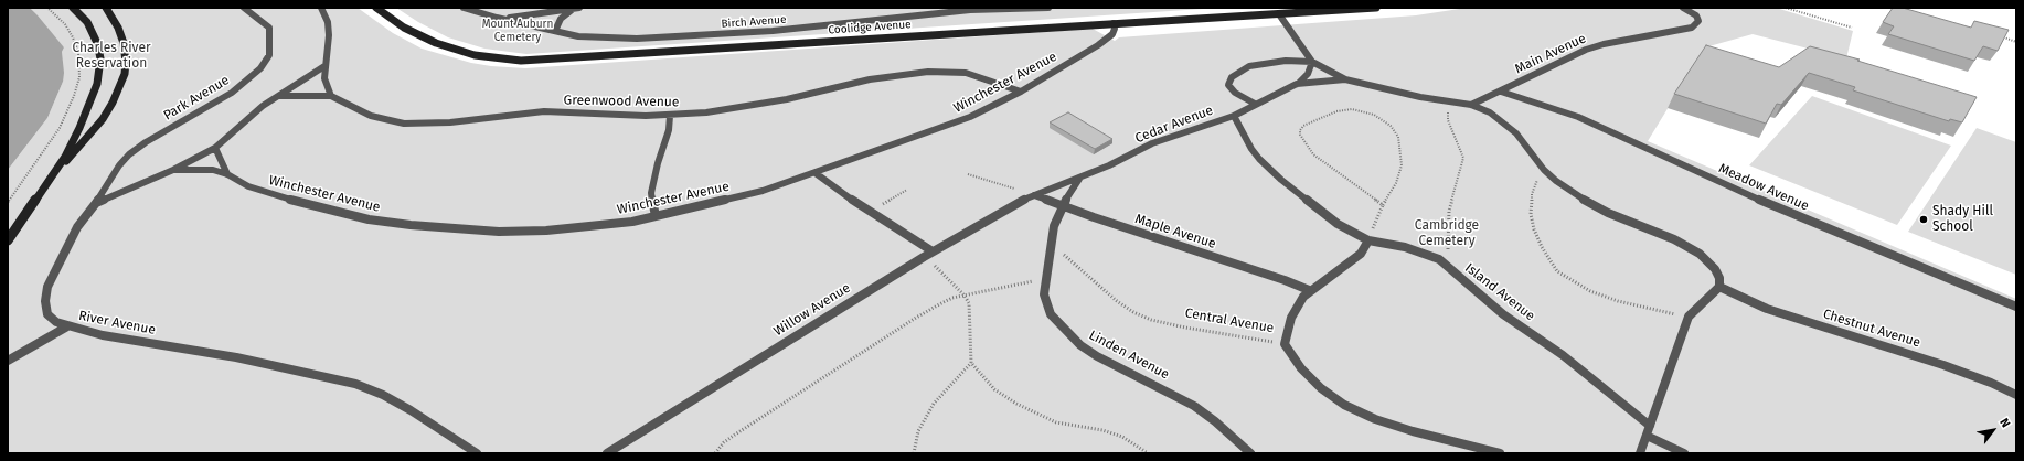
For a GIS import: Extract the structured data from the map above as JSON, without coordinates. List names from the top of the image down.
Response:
{
  "streets": {
    "street": ["Coolidge Avenue"],
    "lane": [
      "Birch Avenue",
      "Main Avenue",
      "Winchester Avenue",
      "Park Avenue",
      "Greenwood Avenue",
      "Cedar Avenue",
      "Meadow Avenue",
      "Maple Avenue",
      "Island Avenue",
      "Willow Avenue",
      "Central Avenue",
      "River Avenue",
      "Chestnut Avenue",
      "Linden Avenue"
    ]
  },
  "crossings": [
    ["Coolidge Avenue", "Winchester Avenue"],
    ["Main Avenue", "Meadow Avenue"],
    ["Winchester Avenue", "Greenwood Avenue"],
    ["Winchester Avenue", "River Avenue"],
    ["Park Avenue", "River Avenue"],
    ["Cedar Avenue", "Maple Avenue"],
    ["Cedar Avenue", "Island Avenue"],
    ["Cedar Avenue", "Willow Avenue"],
    ["Cedar Avenue", "Linden Avenue"],
    ["Maple Avenue", "Willow Avenue"],
    ["Maple Avenue", "Linden Avenue"],
    ["Central Avenue", "Linden Avenue"]
  ],
  "parks": ["Mount Auburn Cemetery", "Charles River Reservation", "Cambridge Cemetery"],
  "places": ["Shady Hill School"],
  "north": "top right"
}
